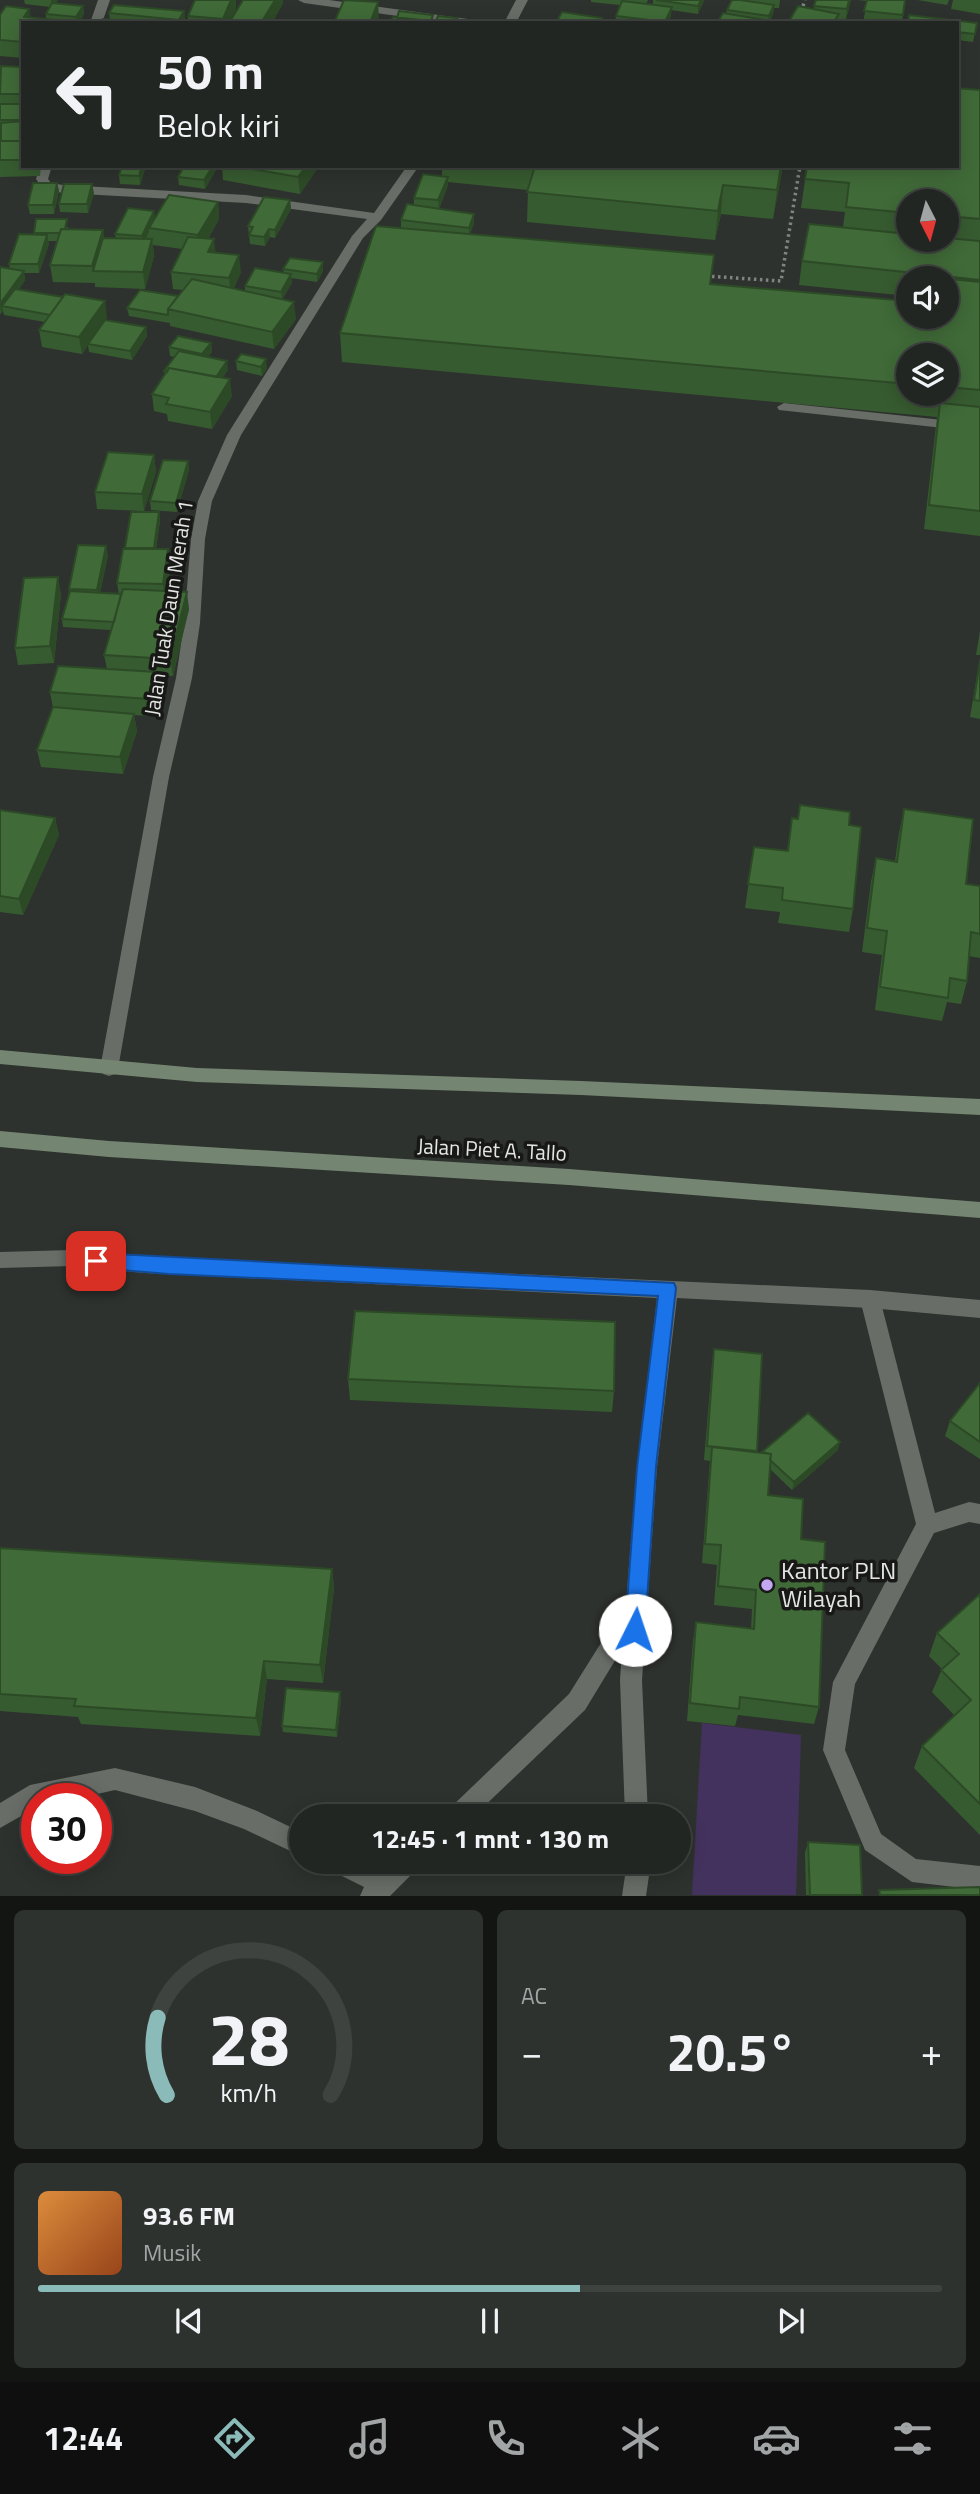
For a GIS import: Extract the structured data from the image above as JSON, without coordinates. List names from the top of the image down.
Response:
{
  "streets": {
    "main road": ["Jalan Piet A. Tallo"],
    "street": ["Jalan Tuak Daun Merah 1"]
  },
  "places": ["Kantor PLN Wilayah"],
  "north": "bottom",
  "page": {
    "turn": ["50 m", "Belok kiri"],
    "limit": "30",
    "trip": "12:45 · 1 mnt · 130 m",
    "tile": "AC",
    "heat": ["−", "20.5°", "+"],
    "song": ["93.6 FM", "Musik"],
    "tabs": "12:44",
    "gauge": ["28", "km/h"]
  }
}
